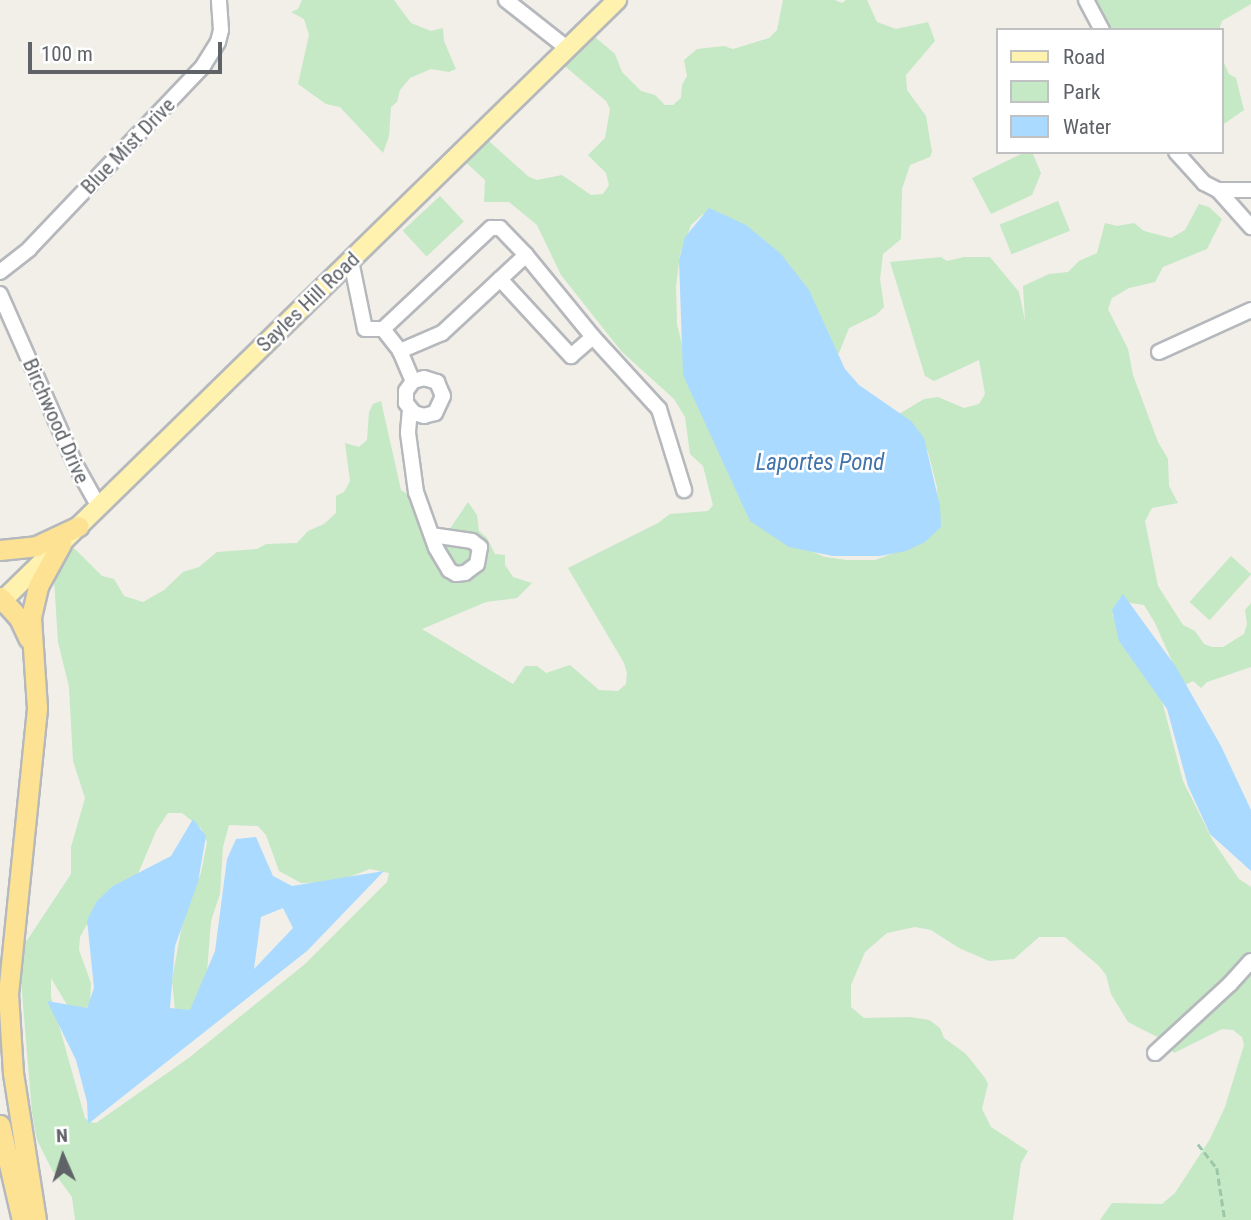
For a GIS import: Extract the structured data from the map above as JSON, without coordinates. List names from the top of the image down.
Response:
{
  "streets": {
    "main road": ["Sayles Hill Road"],
    "street": ["Blue Mist Drive", "Birchwood Drive"]
  },
  "crossings": [
    ["Sayles Hill Road", "Birchwood Drive"]
  ],
  "water": ["Laportes Pond"],
  "legend": ["Road", "Park", "Water"],
  "scale_bar": "100 m",
  "north": "top"
}
